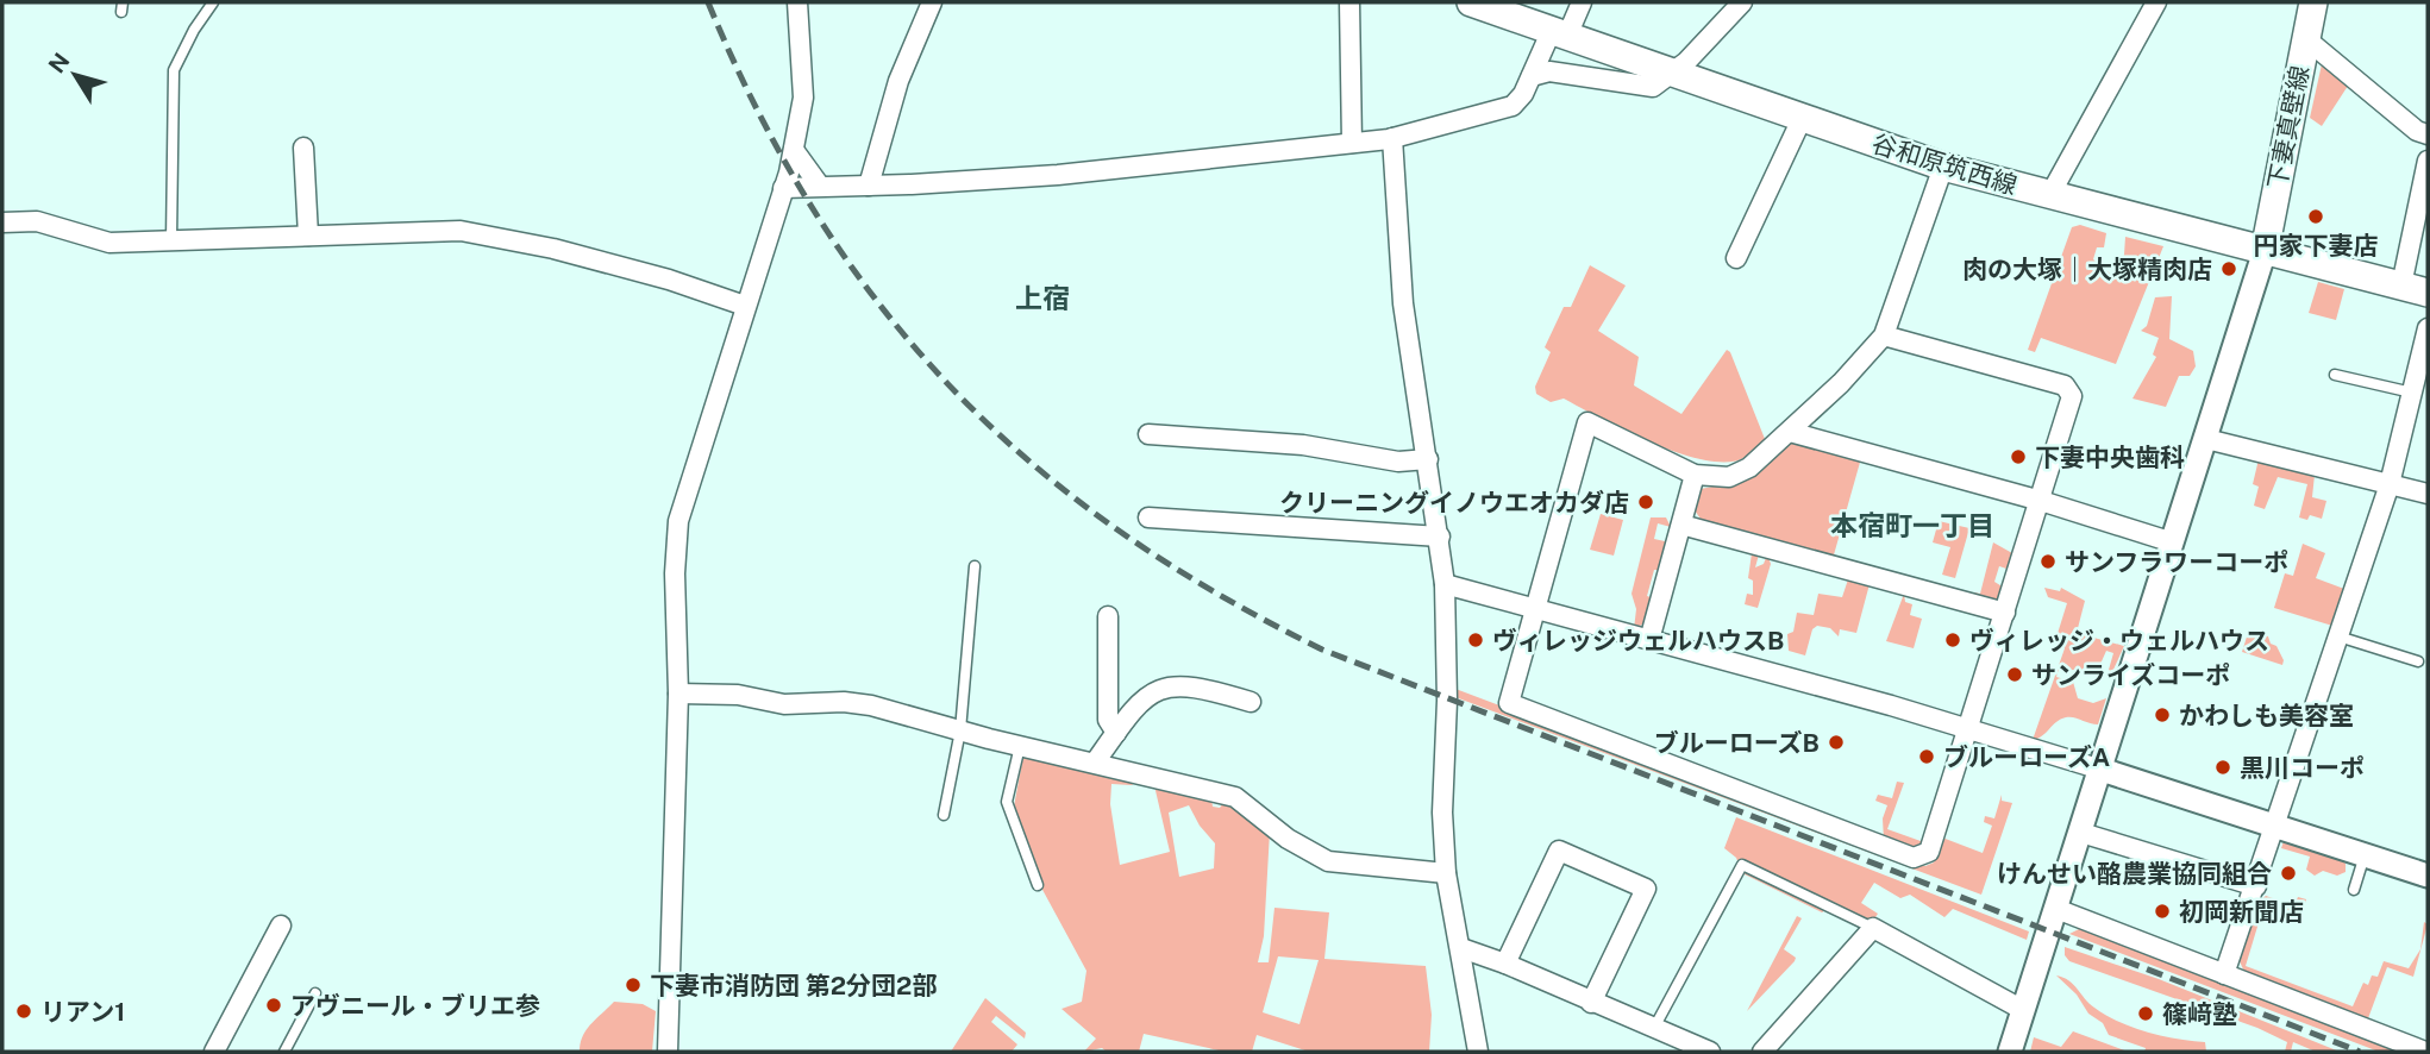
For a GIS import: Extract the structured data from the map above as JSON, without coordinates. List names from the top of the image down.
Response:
{
  "streets": {
    "main road": ["下妻真壁線", "谷和原筑西線"]
  },
  "crossings": [
    ["下妻真壁線", "谷和原筑西線"]
  ],
  "districts": ["上宿", "本宿町一丁目"],
  "places": [
    "円家下妻店",
    "肉の大塚｜大塚精肉店",
    "下妻中央歯科",
    "クリーニングイノウエオカダ店",
    "サンフラワーコーポ",
    "ヴィレッジウェルハウスB",
    "ヴィレッジ・ウェルハウス",
    "サンライズコーポ",
    "かわしも美容室",
    "ブルーローズB",
    "ブルーローズA",
    "黒川コーポ",
    "けんせい酪農業協同組合",
    "初岡新聞店",
    "下妻市消防団 第2分団2部",
    "アヴニール・ブリエ参",
    "リアン1",
    "篠﨑塾"
  ],
  "north": "top left"
}
